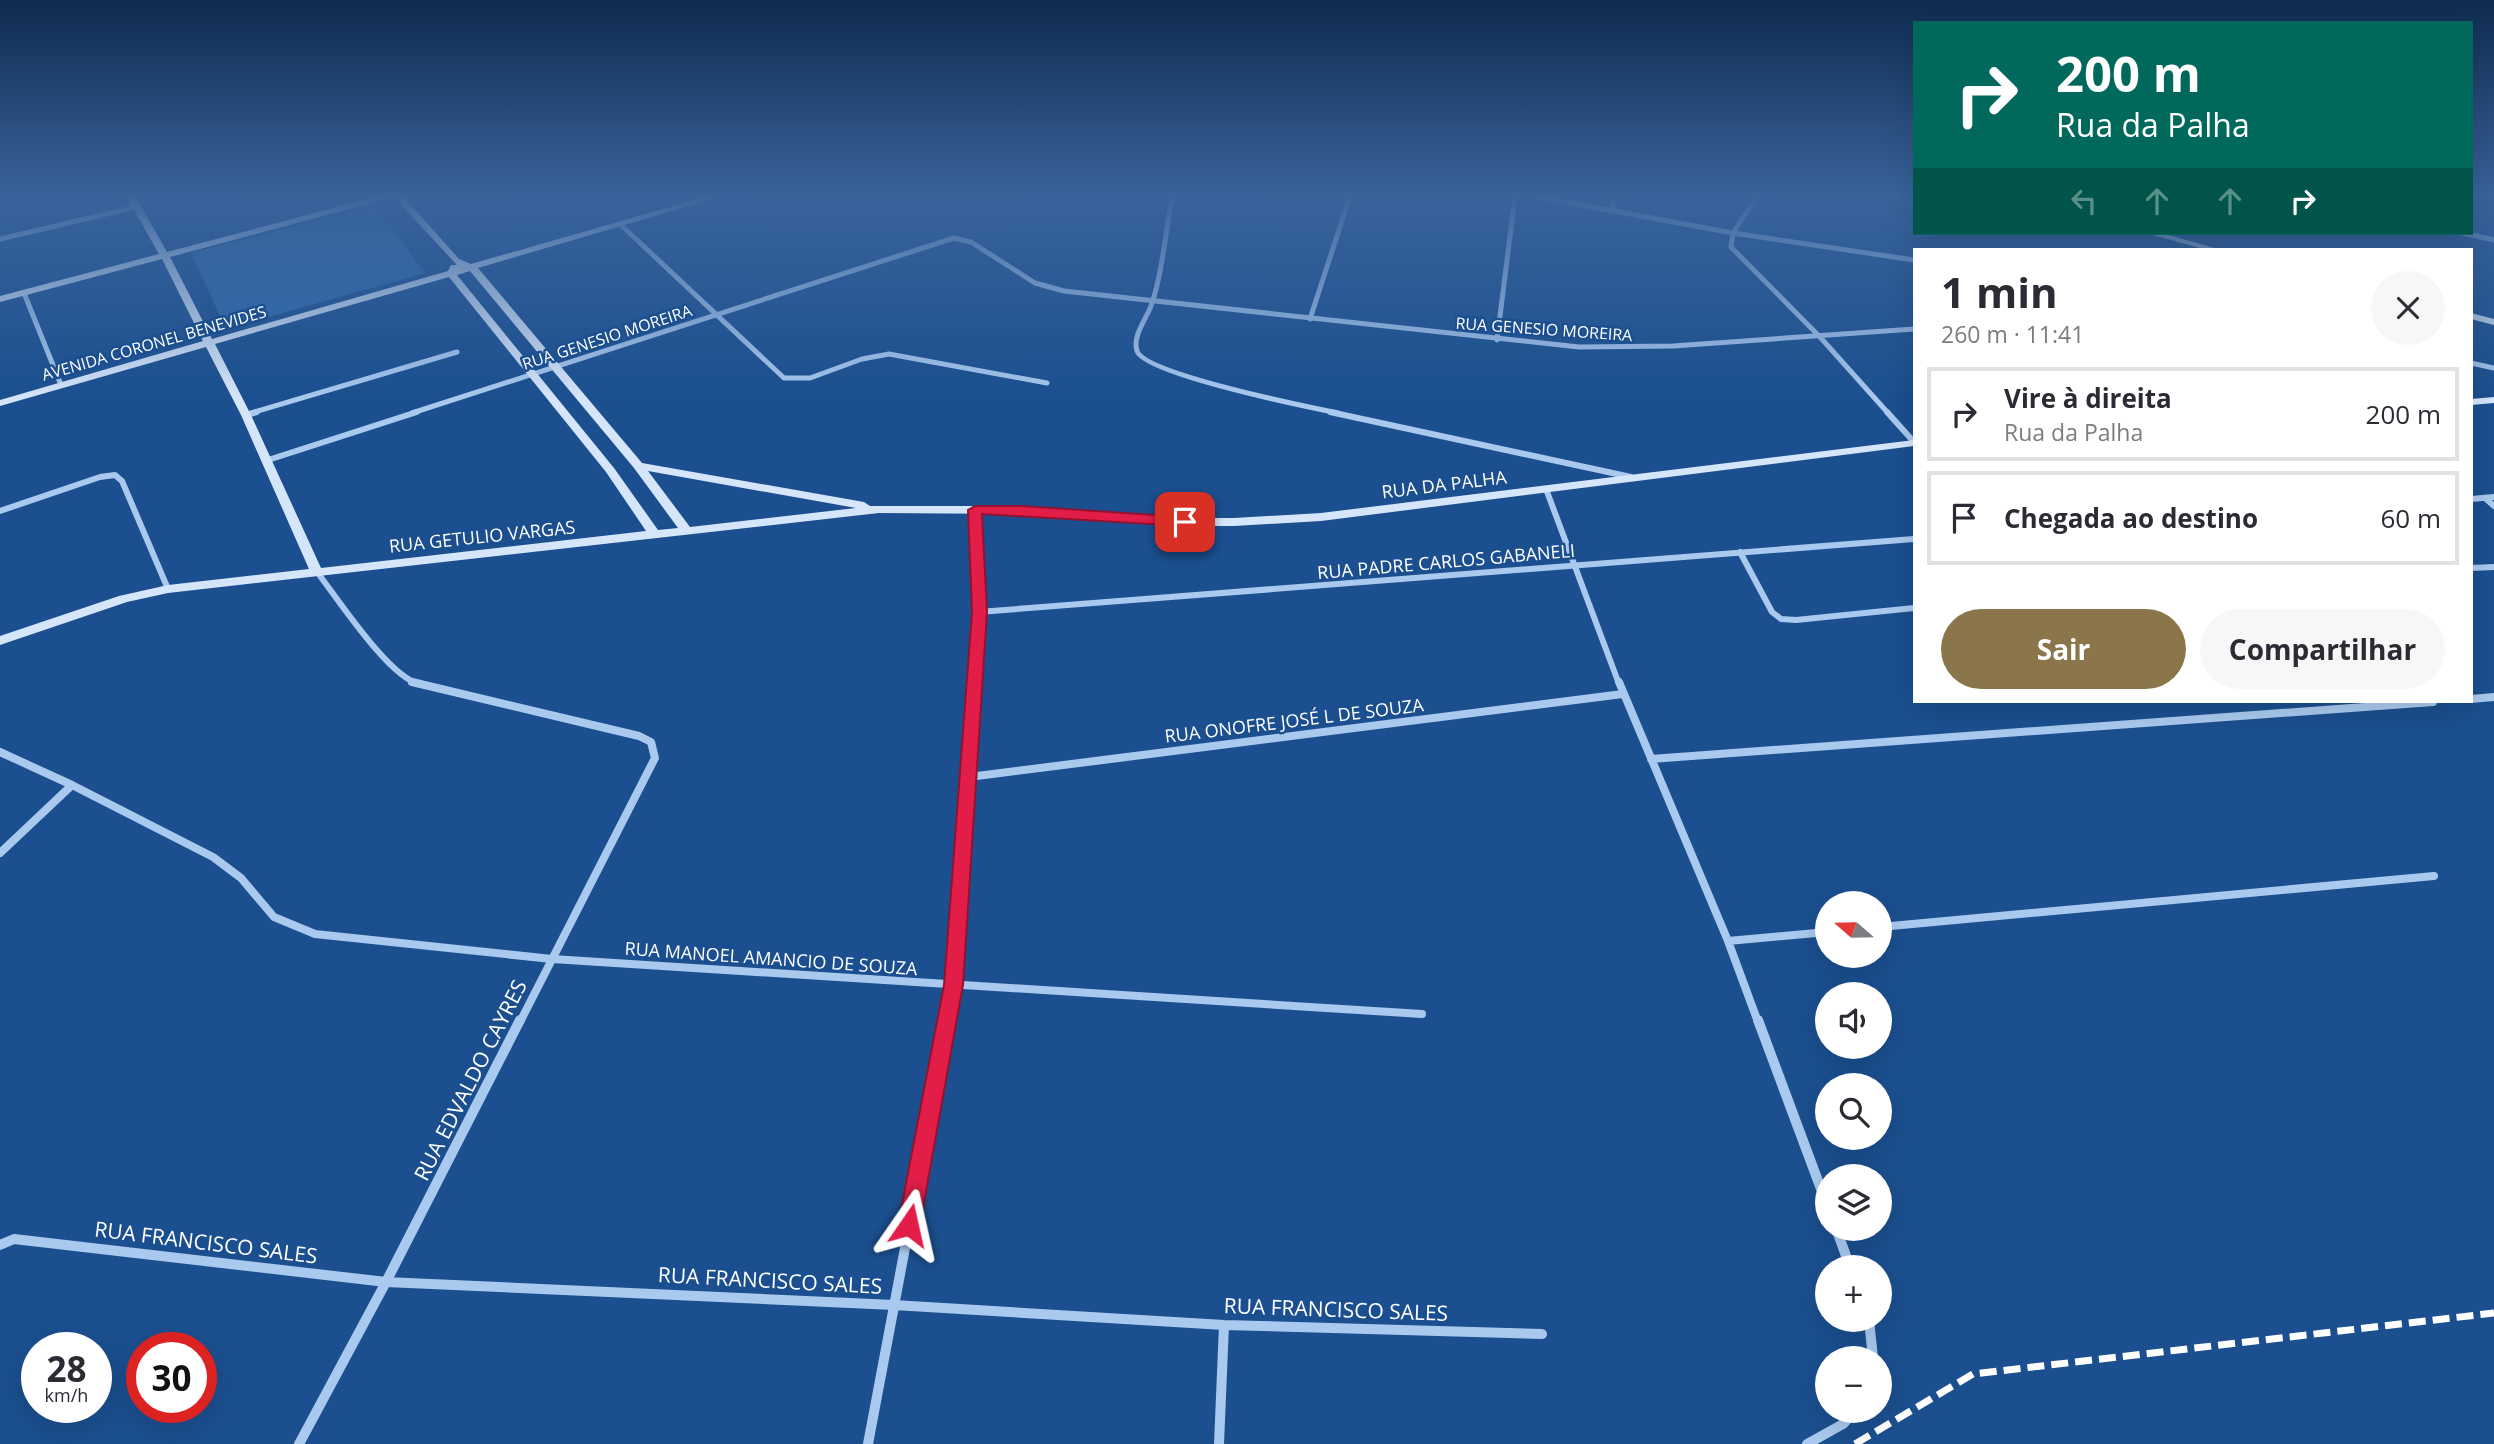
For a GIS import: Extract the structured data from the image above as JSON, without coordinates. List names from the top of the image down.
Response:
{
  "streets": {
    "street": [
      "RUA GENESIO MOREIRA",
      "AVENIDA CORONEL BENEVIDES",
      "RUA DA PALHA",
      "RUA GETULIO VARGAS",
      "RUA PADRE CARLOS GABANELI",
      "RUA ONOFRE JOSÉ L DE SOUZA",
      "RUA MANOEL AMANCIO DE SOUZA",
      "RUA EDVALDO CAYRES",
      "RUA FRANCISCO SALES"
    ]
  },
  "crossings": [
    ["RUA DA PALHA", "RUA GETULIO VARGAS"],
    ["RUA GETULIO VARGAS", "RUA EDVALDO CAYRES"],
    ["RUA MANOEL AMANCIO DE SOUZA", "RUA EDVALDO CAYRES"],
    ["RUA EDVALDO CAYRES", "RUA FRANCISCO SALES"]
  ],
  "north": "left",
  "page": {
    "turn": ["200 m", "Rua da Palha"],
    "heading": ["1 min", "260 m · 11:41"],
    "list": [
      {
        "name": "Vire à direita",
        "note": "Rua da Palha",
        "value": "200 m"
      },
      {
        "name": "Chegada ao destino",
        "value": "60 m"
      }
    ],
    "buttons": ["Sair", "Compartilhar"],
    "map_buttons": ["+", "−"],
    "speed": "28 km/h",
    "limit": "30"
  }
}
